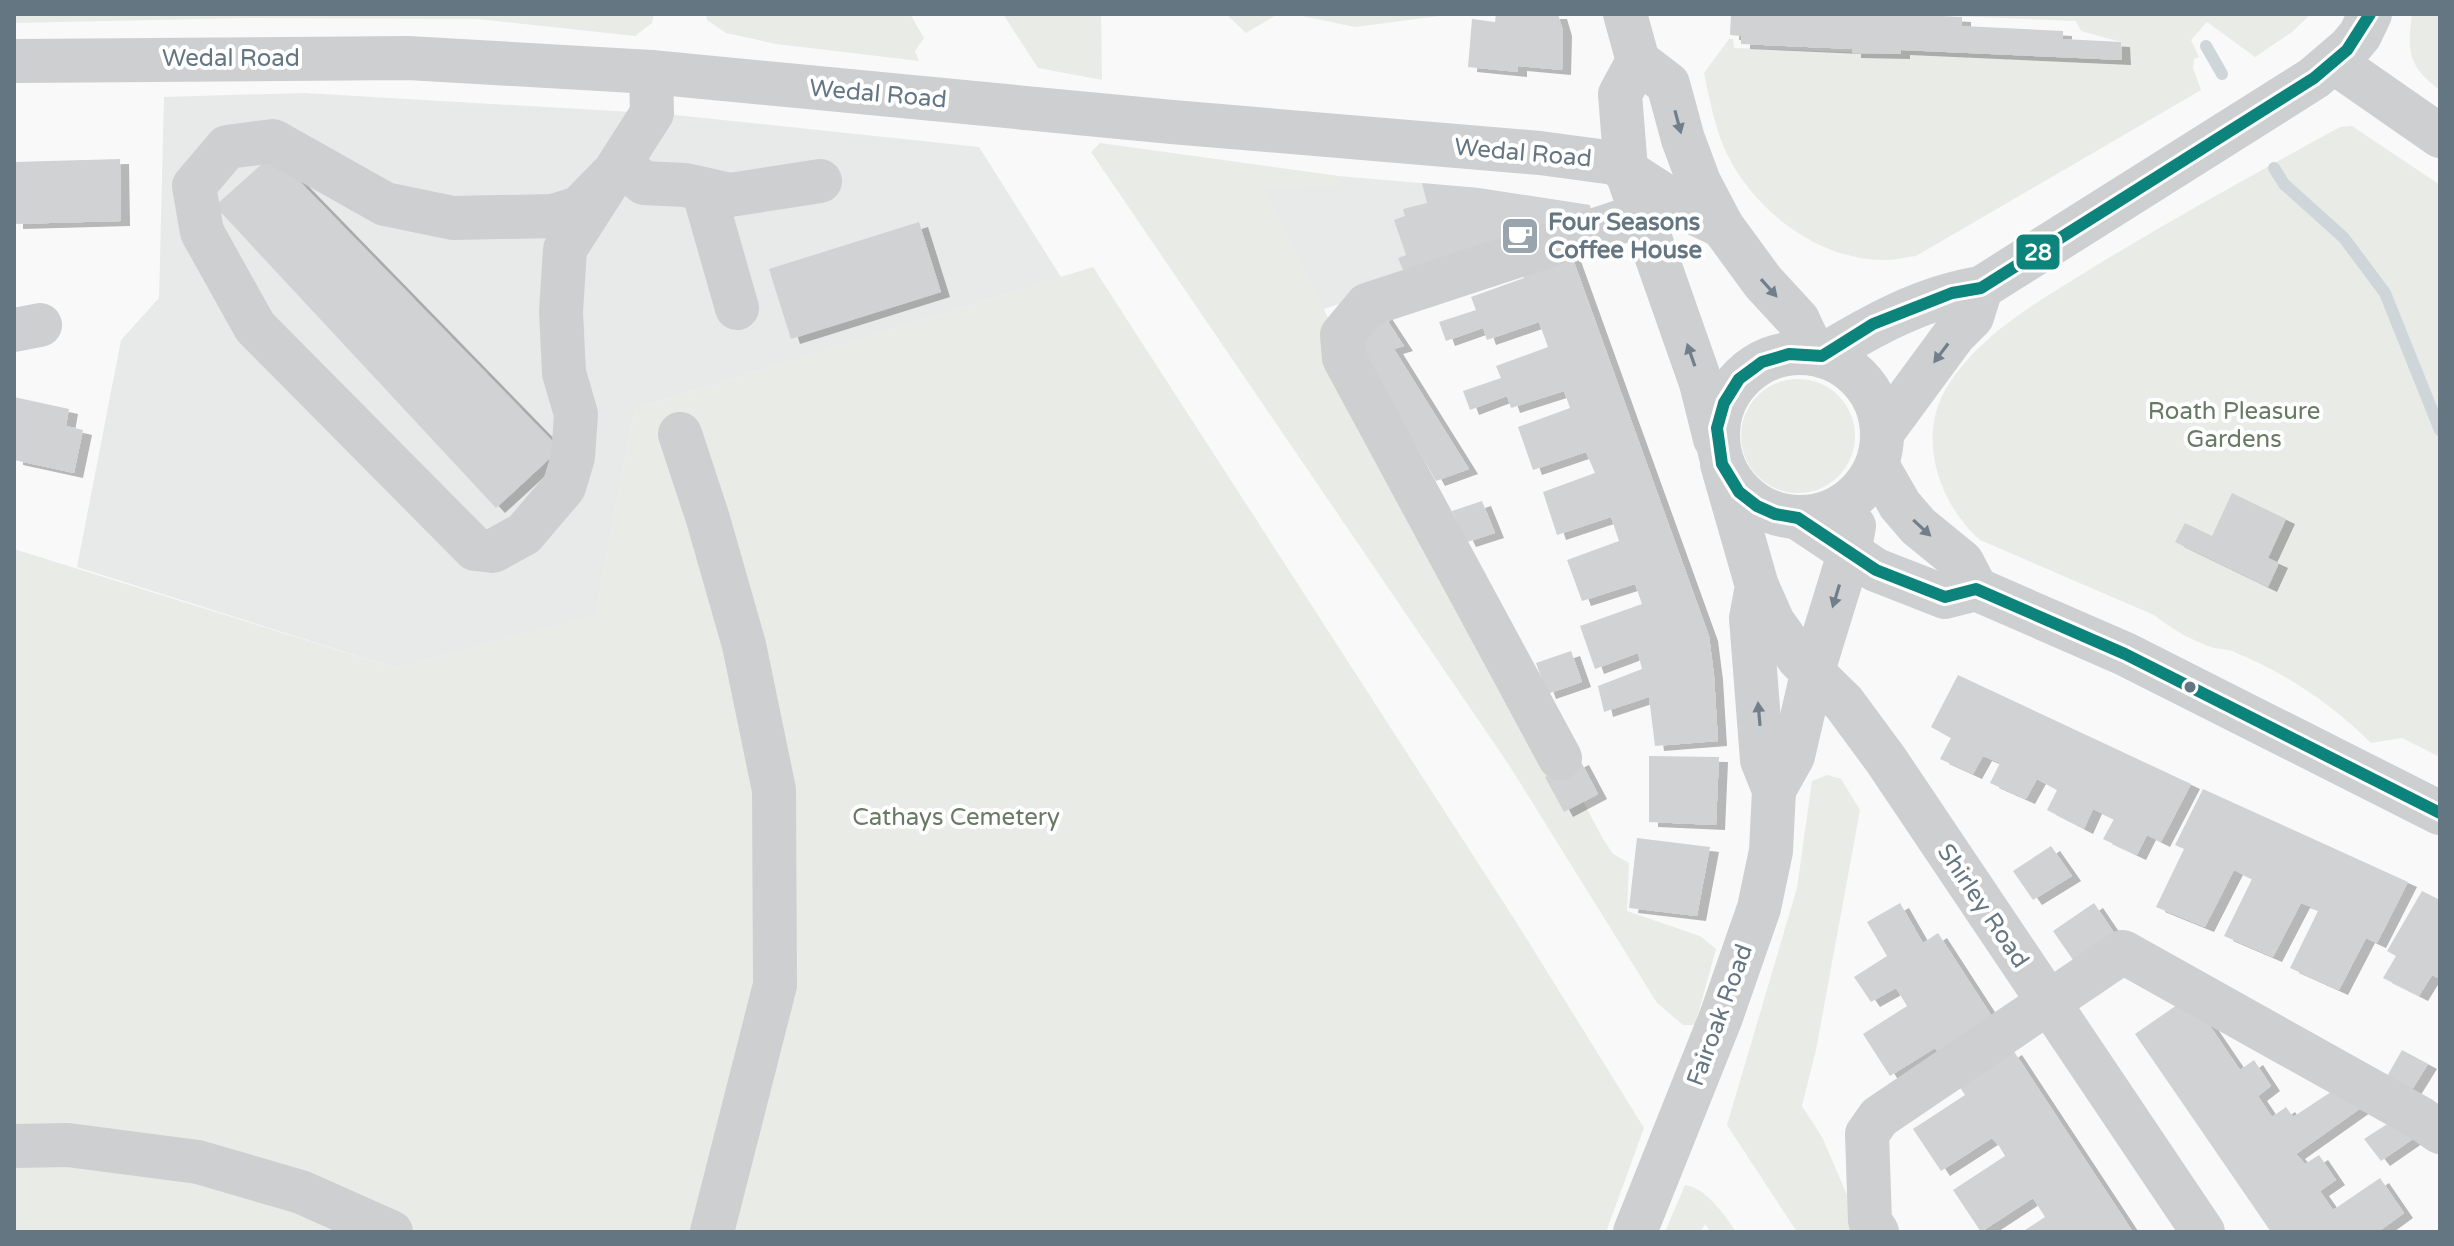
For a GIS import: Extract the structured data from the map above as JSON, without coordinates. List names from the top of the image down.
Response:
{
  "streets": {
    "street": ["Wedal Road", "Shirley Road", "Fairoak Road"]
  },
  "crossings": [
    ["Shirley Road", "Fairoak Road"]
  ],
  "parks": ["Roath Pleasure Gardens", "Cathays Cemetery"],
  "places": {
    "cafe": ["Four Seasons Coffee House"]
  },
  "lines": ["transit line 28"]
}
